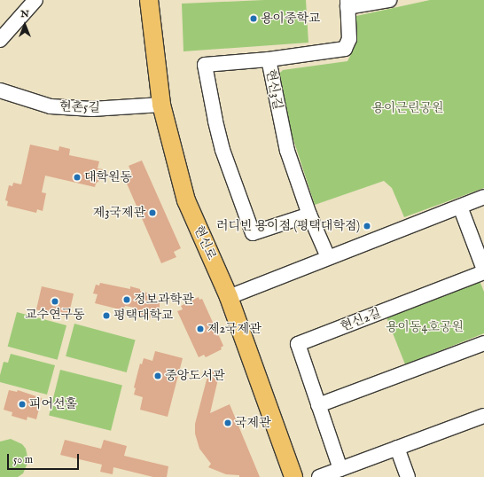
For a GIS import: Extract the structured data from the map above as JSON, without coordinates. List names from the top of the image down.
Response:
{
  "streets": {
    "main road": ["현신로"],
    "street": ["현신3길", "현촌5길", "현신2길"]
  },
  "crossings": [
    ["현촌5길", "현신로"]
  ],
  "parks": ["용이근린공원", "용이동4호공원"],
  "places": [
    "용이중학교",
    "대학원동",
    "제3국제관",
    "러디빈 용이점 (평택대학점)",
    "정보과학관",
    "교수연구동",
    "평택대학교",
    "제2국제관",
    "중앙도서관",
    "피어선홀",
    "국제관"
  ],
  "scale_bar": "50 m",
  "north": "top"
}
